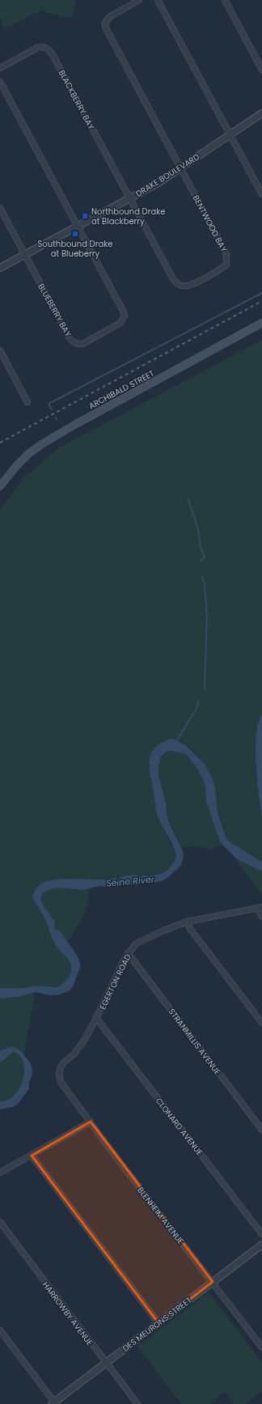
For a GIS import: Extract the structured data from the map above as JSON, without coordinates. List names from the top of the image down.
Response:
{
  "streets": {
    "main road": ["ARCHIBALD STREET"],
    "street": [
      "BLACKBERRY BAY",
      "DRAKE BOULEVARD",
      "BENTWOOD BAY",
      "BLUEBERRY BAY",
      "EGERTON ROAD",
      "STRANMILLIS AVENUE",
      "CLONARD AVENUE",
      "BLENHEIM AVENUE",
      "HARROWBY AVENUE",
      "DES MEURONS STREET"
    ]
  },
  "crossings": [
    ["BLACKBERRY BAY", "DRAKE BOULEVARD"],
    ["BLACKBERRY BAY", "BENTWOOD BAY"],
    ["DRAKE BOULEVARD", "BENTWOOD BAY"],
    ["DRAKE BOULEVARD", "BLUEBERRY BAY"],
    ["EGERTON ROAD", "STRANMILLIS AVENUE"],
    ["EGERTON ROAD", "CLONARD AVENUE"],
    ["EGERTON ROAD", "BLENHEIM AVENUE"],
    ["BLENHEIM AVENUE", "DES MEURONS STREET"],
    ["HARROWBY AVENUE", "DES MEURONS STREET"]
  ],
  "water": ["Seine River"],
  "places": {
    "transit": ["Northbound Drake at Blackberry", "Southbound Drake at Blueberry"]
  }
}
